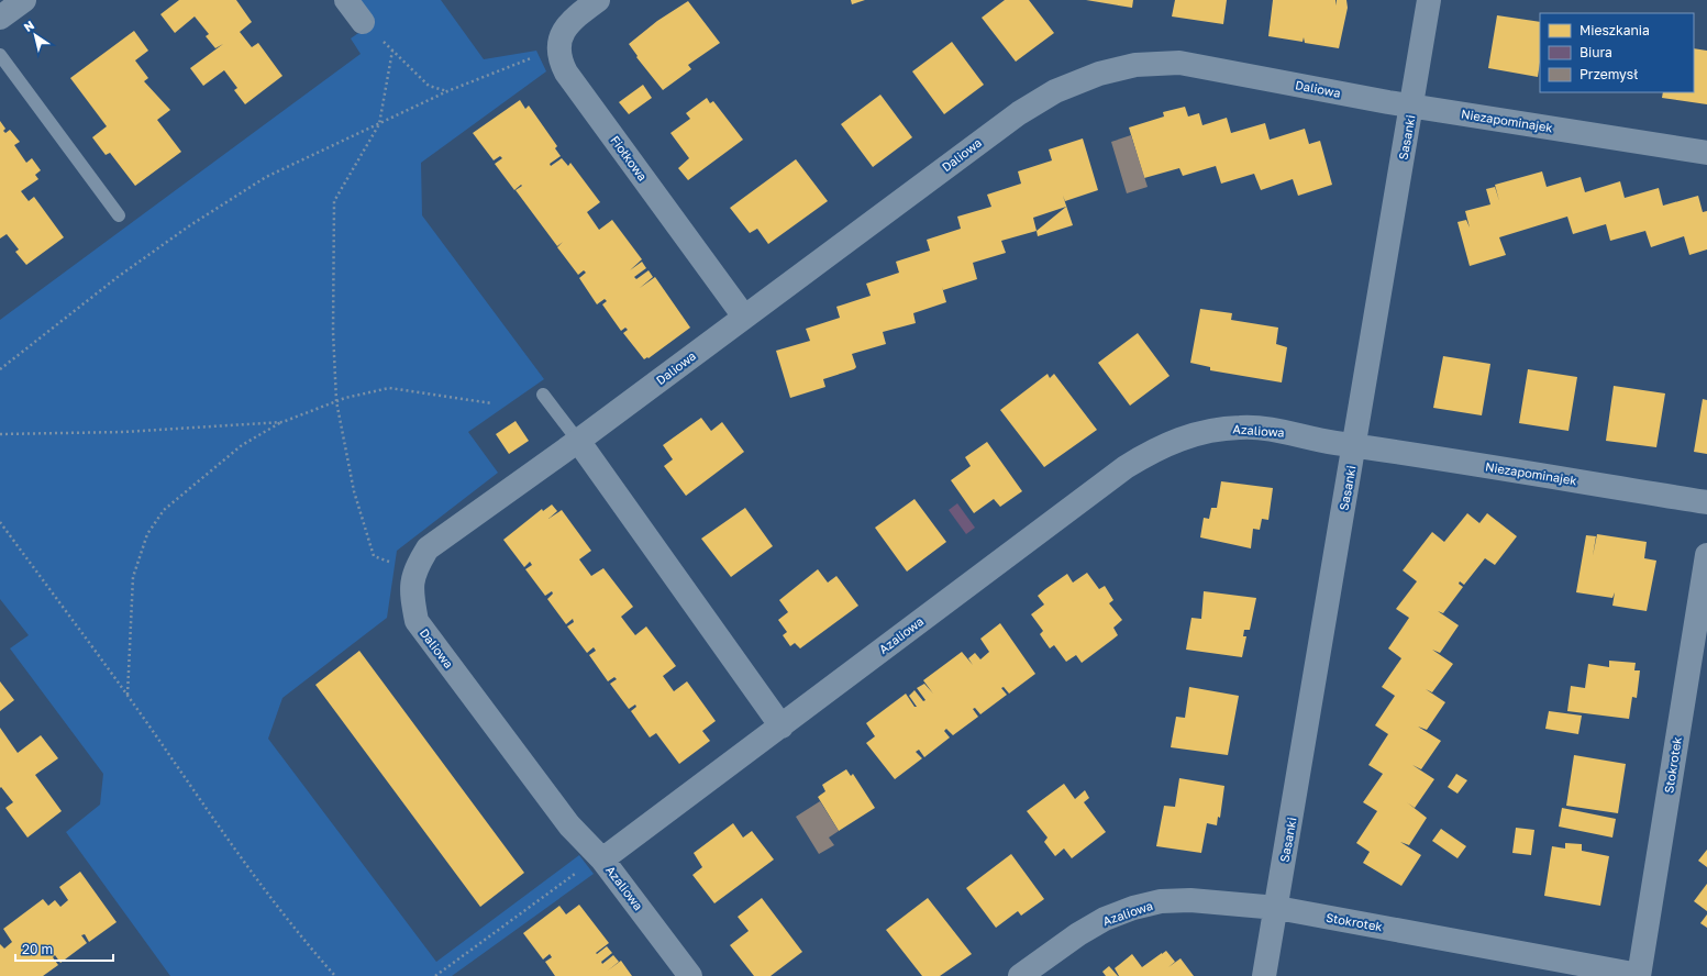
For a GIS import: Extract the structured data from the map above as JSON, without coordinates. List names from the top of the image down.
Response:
{
  "streets": {
    "street": [
      "Daliowa",
      "Niezapominajek",
      "Sasanki",
      "Fiołkowa",
      "Azaliowa",
      "Stokrotek"
    ]
  },
  "crossings": [
    ["Daliowa", "Niezapominajek"],
    ["Daliowa", "Sasanki"],
    ["Daliowa", "Fiołkowa"],
    ["Daliowa", "Azaliowa"],
    ["Niezapominajek", "Sasanki"],
    ["Niezapominajek", "Azaliowa"],
    ["Sasanki", "Azaliowa"],
    ["Sasanki", "Stokrotek"],
    ["Azaliowa", "Stokrotek"]
  ],
  "legend": ["Mieszkania", "Biura", "Przemysł"],
  "scale_bar": "20 m",
  "north": "top left"
}
